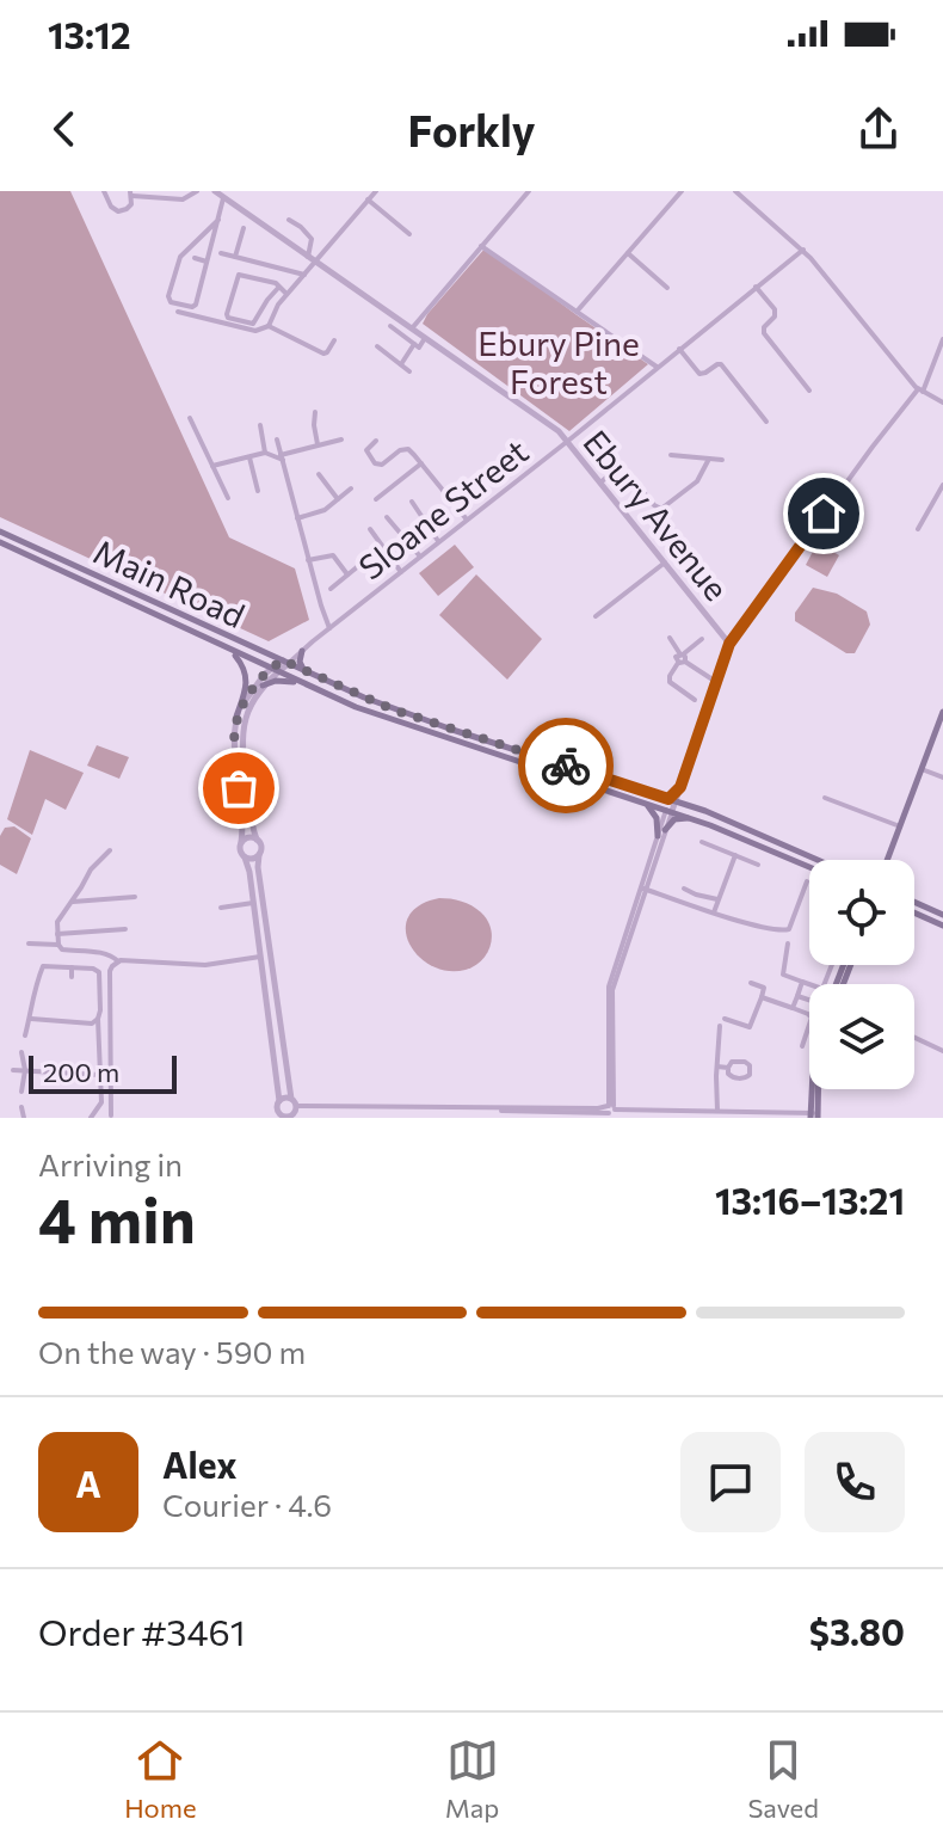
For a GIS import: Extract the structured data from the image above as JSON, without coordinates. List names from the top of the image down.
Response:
{
  "streets": {
    "main road": ["Main Road"],
    "street": ["Sloane Street", "Ebury Avenue"]
  },
  "crossings": [
    ["Sloane Street", "Ebury Avenue"],
    ["Sloane Street", "Main Road"]
  ],
  "parks": ["Ebury Pine Forest"],
  "scale_bar": "200 m",
  "page": {
    "status": "13:12",
    "header": "Forkly",
    "scale": "200 m",
    "heading": ["4 min", "Arriving in", "13:16–13:21"],
    "panel": [
      "Alex",
      "Courier · 4.6",
      "Order #3461",
      "$3.80"
    ],
    "bar": "On the way · 590 m",
    "round": "A",
    "tabs": ["Home", "Map", "Saved"]
  }
}
